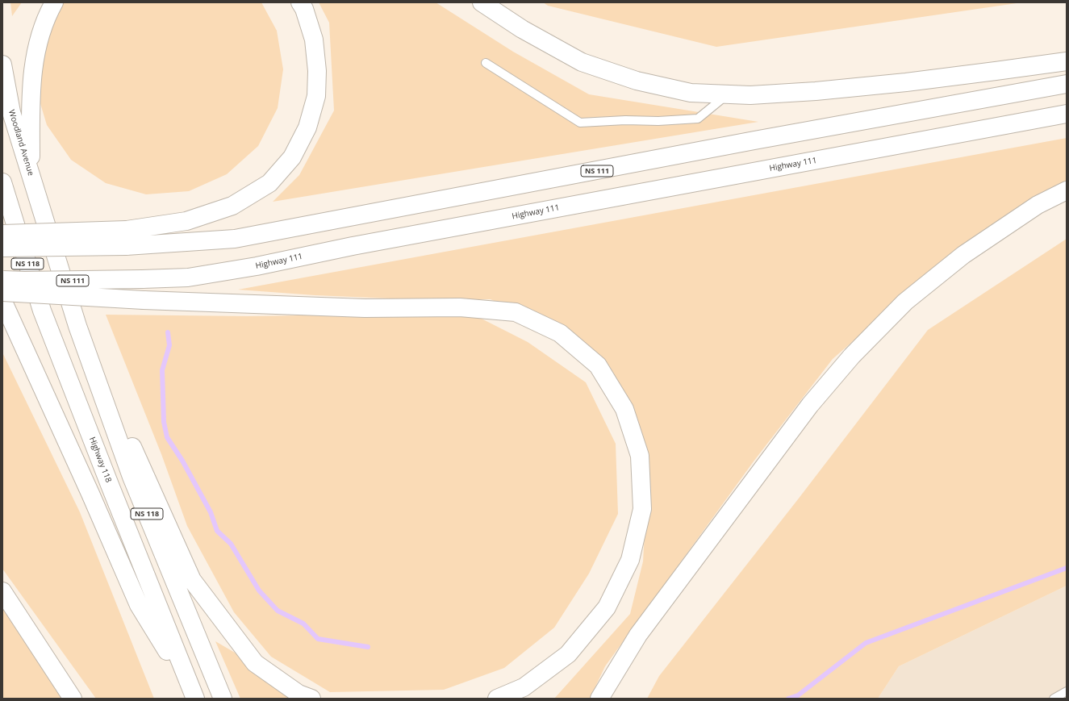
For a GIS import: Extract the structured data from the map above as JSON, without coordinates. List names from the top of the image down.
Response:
{
  "streets": {
    "highway": [
      "Woodland Avenue",
      "Highway 111",
      "NS 111",
      "NS 118",
      "Highway 118"
    ]
  },
  "crossings": [
    ["Woodland Avenue", "NS 118"]
  ]
}
